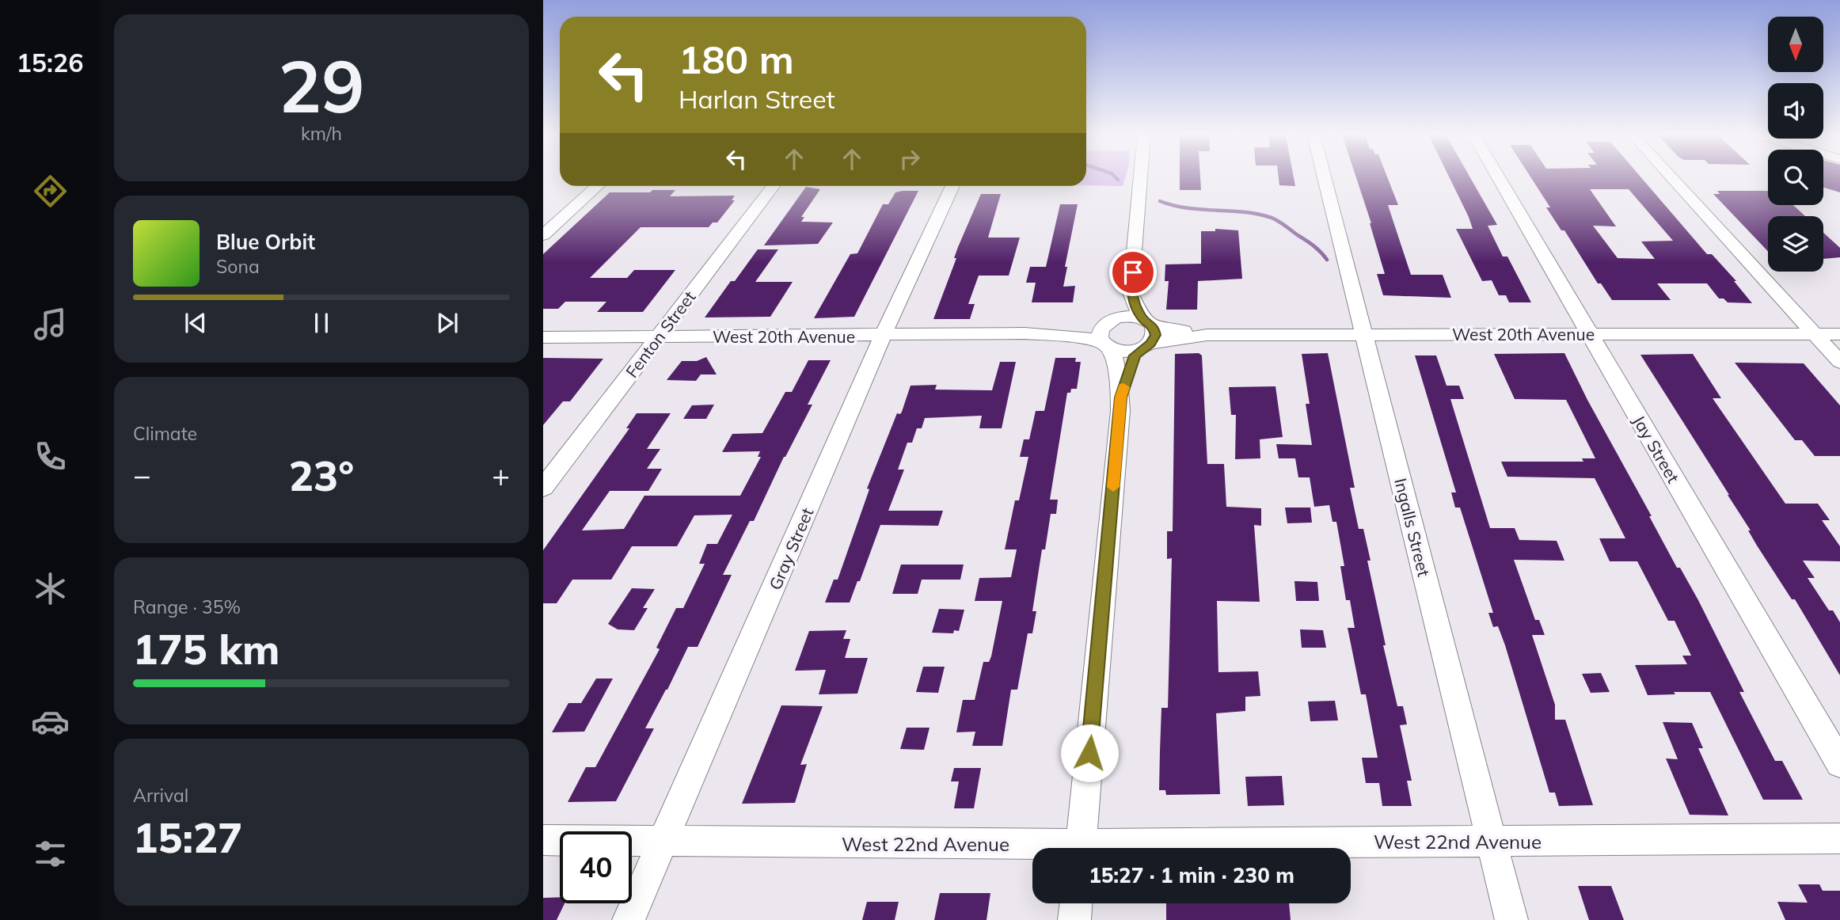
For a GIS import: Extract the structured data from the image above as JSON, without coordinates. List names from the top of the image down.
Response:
{
  "streets": {
    "street": [
      "Fenton Street",
      "West 20th Avenue",
      "Jay Street",
      "Ingalls Street",
      "Gray Street",
      "West 22nd Avenue"
    ]
  },
  "crossings": [
    ["Fenton Street", "West 20th Avenue"],
    ["West 20th Avenue", "Jay Street"],
    ["West 20th Avenue", "Ingalls Street"],
    ["West 20th Avenue", "Gray Street"],
    ["Ingalls Street", "West 22nd Avenue"],
    ["Gray Street", "West 22nd Avenue"]
  ],
  "north": "bottom",
  "page": {
    "tabs": "15:26",
    "tile": [
      ["29", "km/h"],
      "Climate",
      ["Range · 35%", "175 km"],
      ["Arrival", "15:27"]
    ],
    "turn": ["180 m", "Harlan Street"],
    "song": ["Blue Orbit", "Sona"],
    "heat": ["−", "23°", "+"],
    "limit": "40",
    "trip": "15:27 · 1 min · 230 m"
  }
}
